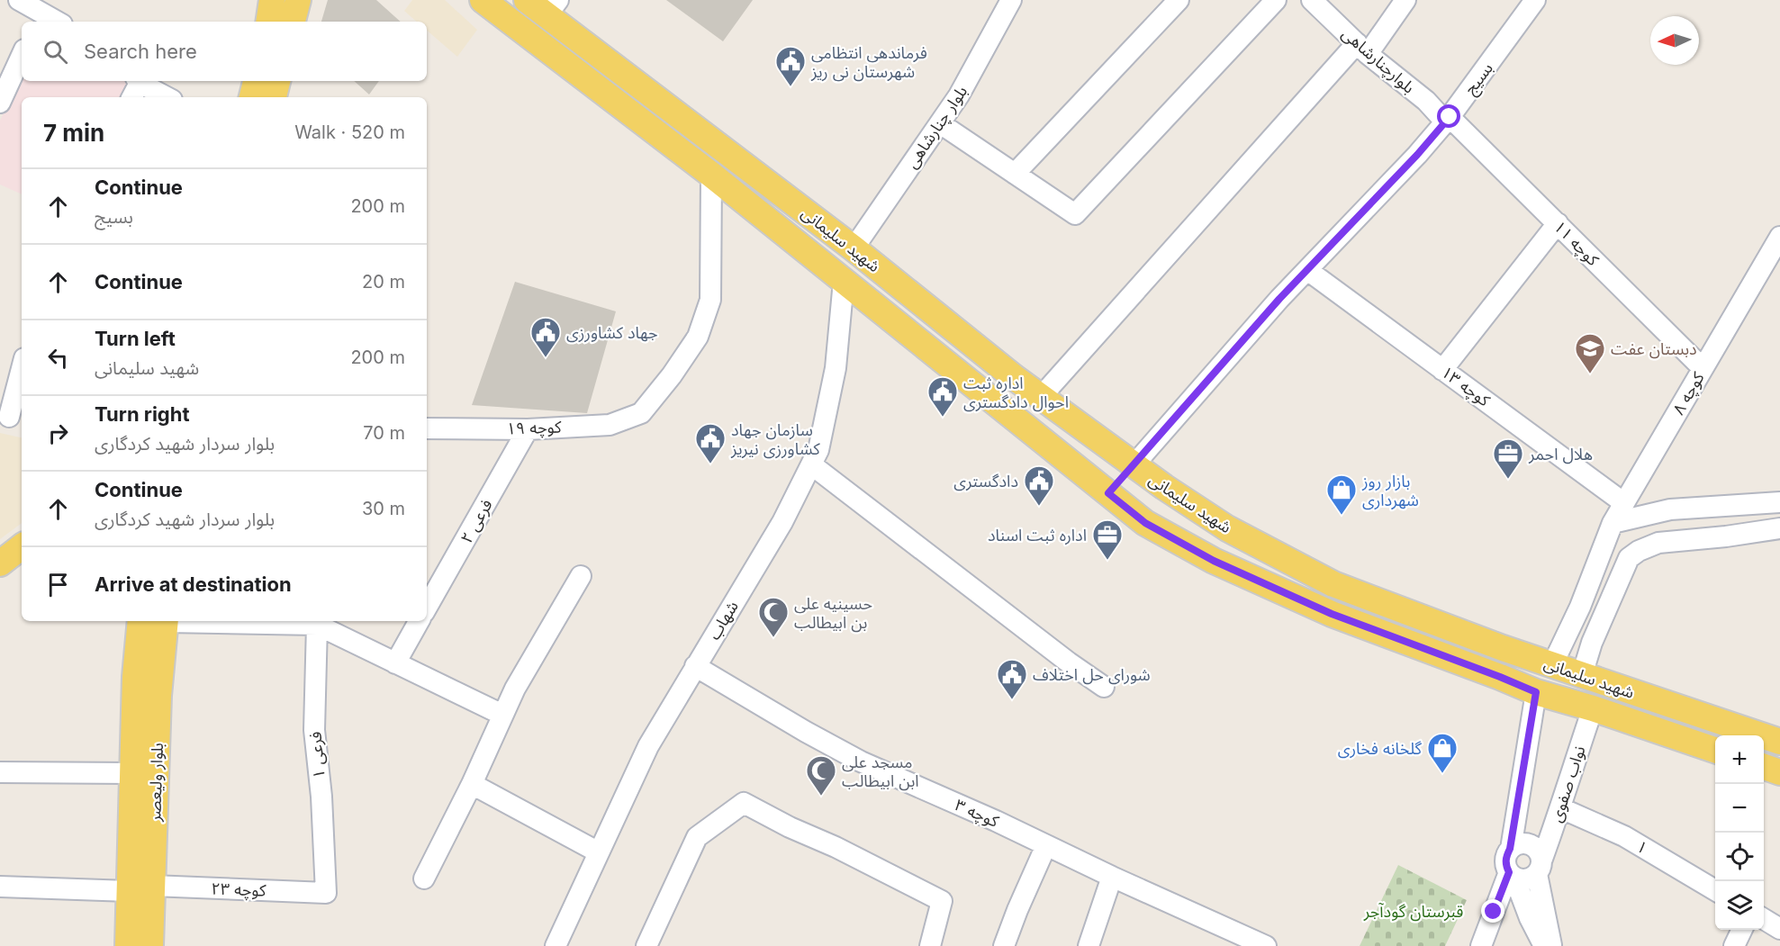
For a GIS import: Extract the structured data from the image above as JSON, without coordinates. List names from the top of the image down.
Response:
{
  "streets": {
    "main road": ["شهید سلیمانی", "بلوار ولیعصر"],
    "street": [
      "بلوارچنارشاهی",
      "بسیج",
      "بلوار چنارشاهی",
      "کوچه ۱۱",
      "کوچه ۱۳",
      "کوچه ۸",
      "کوچه ۱۹",
      "فرعی ۲",
      "شهاب",
      "فرعی ۱",
      "نواب صفوی",
      "کوچه ۳",
      "۱",
      "کوچه ۲۳"
    ]
  },
  "crossings": [
    ["بلوارچنارشاهی", "بسیج"],
    ["بلوارچنارشاهی", "کوچه ۱۱"],
    ["بسیج", "شهید سلیمانی"],
    ["بسیج", "کوچه ۱۱"],
    ["بسیج", "کوچه ۱۳"],
    ["بلوار چنارشاهی", "شهید سلیمانی"],
    ["شهید سلیمانی", "کوچه ۸"],
    ["شهید سلیمانی", "کوچه ۱۹"],
    ["شهید سلیمانی", "شهاب"],
    ["شهید سلیمانی", "نواب صفوی"],
    ["کوچه ۱۱", "کوچه ۸"],
    ["کوچه ۱۳", "کوچه ۸"],
    ["کوچه ۱۹", "فرعی ۲"],
    ["شهاب", "کوچه ۳"],
    ["فرعی ۱", "کوچه ۲۳"],
    ["بلوار ولیعصر", "کوچه ۲۳"],
    ["نواب صفوی", "۱"]
  ],
  "parks": ["قبرستان گودآجر"],
  "places": {
    "public building": [
      "فرماندهی انتظامی شهرستان نی ریز",
      "جهاد کشاورزی",
      "اداره ثبت احوال دادگستری",
      "سازمان جهاد کشاورزی نیریز",
      "دادگستری",
      "شورای حل اختلاف"
    ],
    "school or university": ["دبستان عفت"],
    "office": ["هلال احمر", "اداره ثبت اسناد"],
    "shop": ["بازار روز شهرداری", "گلخانه فخاری"],
    "mosque": ["حسینیه علی بن ابیطالب", "مسجد علی ابن ابیطالب"]
  },
  "north": "left",
  "page": {
    "search": "Search here",
    "heading": ["7 min", "Walk · 520 m"],
    "list": [
      ["Continue", "بسیج", "200 m"],
      ["Continue", "20 m"],
      ["Turn left", "شهید سلیمانی", "200 m"],
      ["Turn right", "بلوار سردار شهید کردگاری", "70 m"],
      ["Continue", "بلوار سردار شهید کردگاری", "30 m"],
      "Arrive at destination"
    ],
    "map_buttons": ["+", "−"]
  }
}
